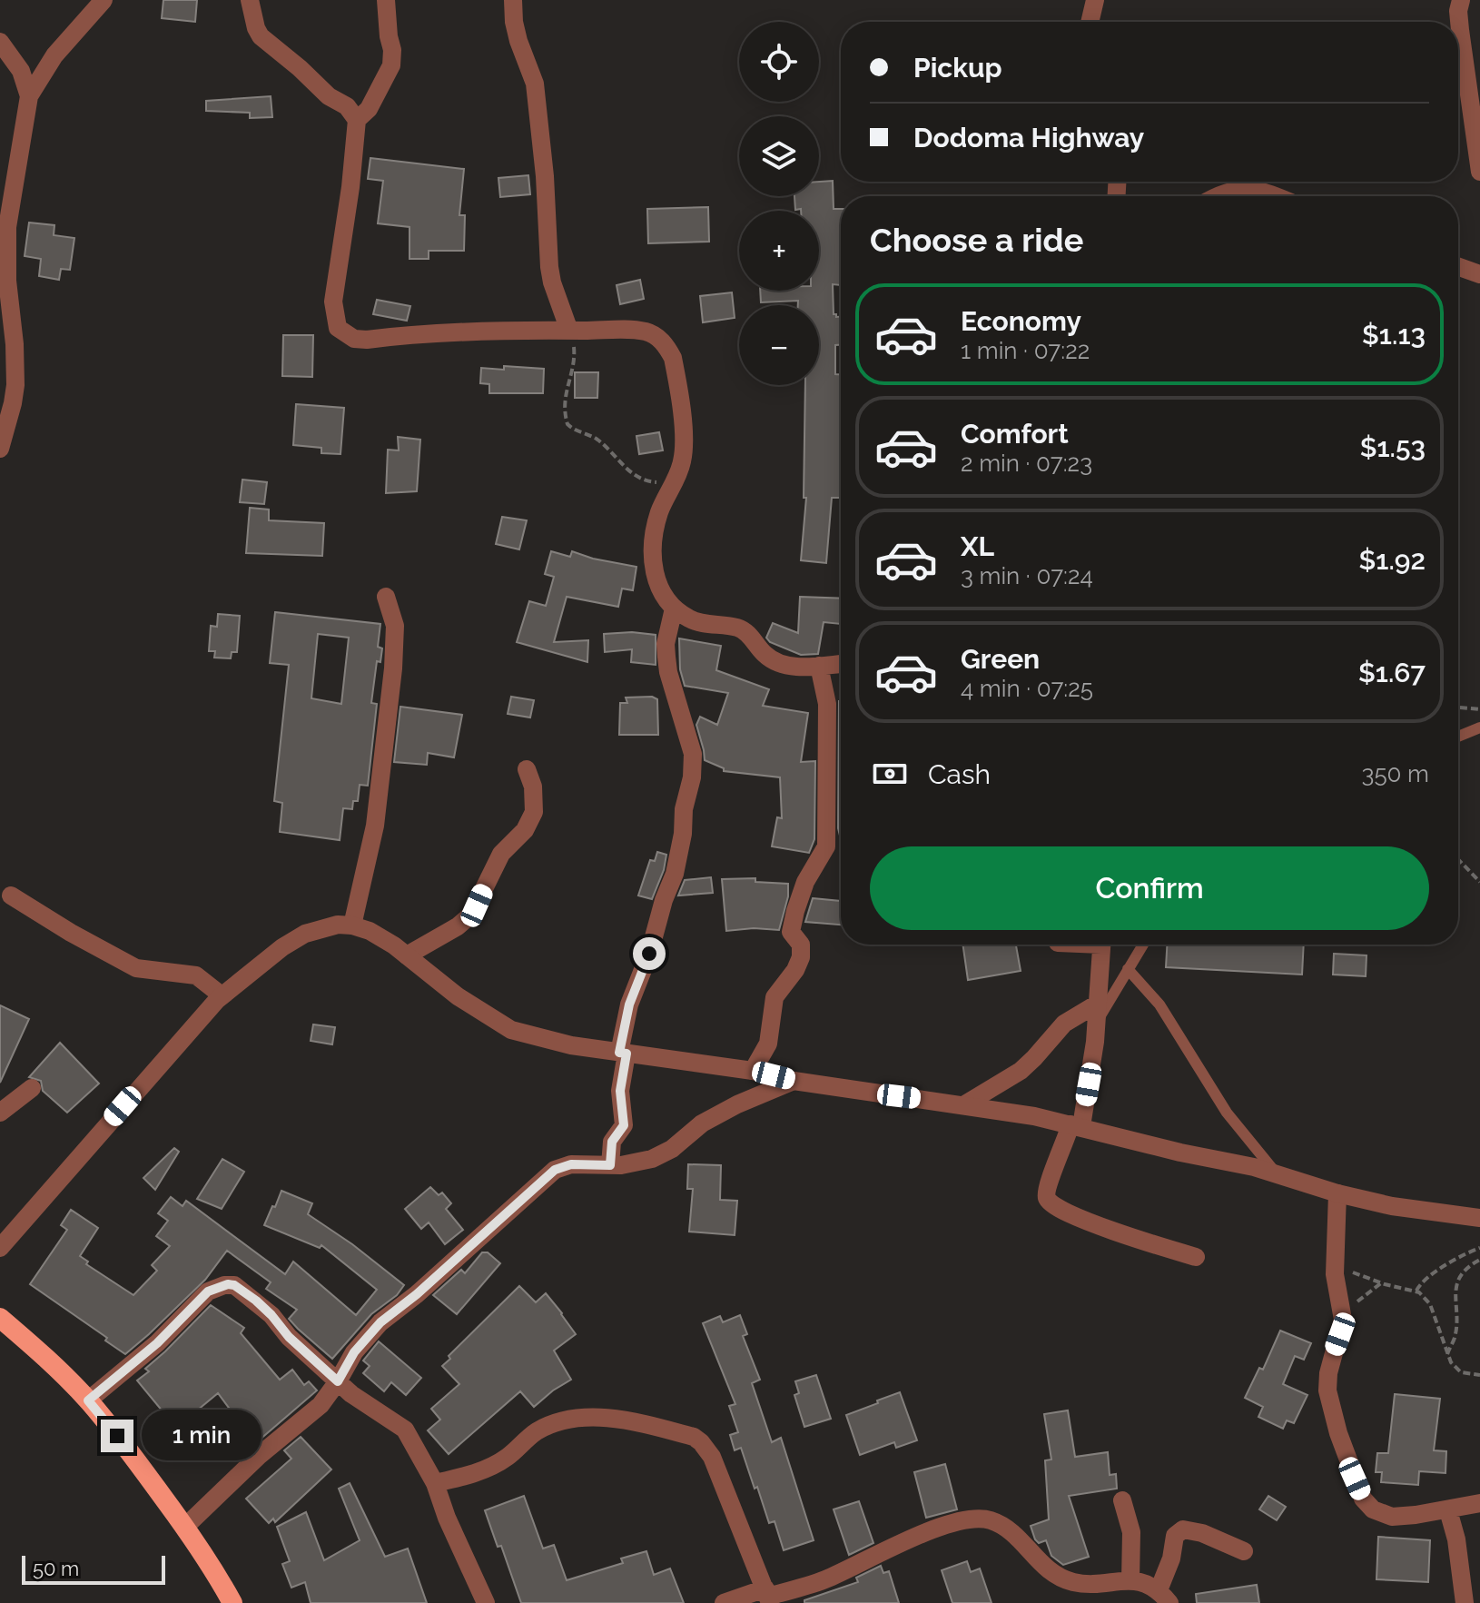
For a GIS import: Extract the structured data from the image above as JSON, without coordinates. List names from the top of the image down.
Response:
{
  "scale_bar": "50 m",
  "page": {
    "map_buttons": ["+", "−"],
    "banner": ["Pickup", "Dodoma Highway"],
    "heading": "Choose a ride",
    "list": [
      {
        "name": "Economy",
        "note": "1 min · 07:22",
        "value": "$1.13"
      },
      {
        "name": "Comfort",
        "note": "2 min · 07:23",
        "value": "$1.53"
      },
      {
        "name": "XL",
        "note": "3 min · 07:24",
        "value": "$1.92"
      },
      {
        "name": "Green",
        "note": "4 min · 07:25",
        "value": "$1.67"
      }
    ],
    "pay": ["Cash", "350 m"],
    "buttons": "Confirm",
    "bubble": "1 min",
    "scale": "50 m"
  }
}
